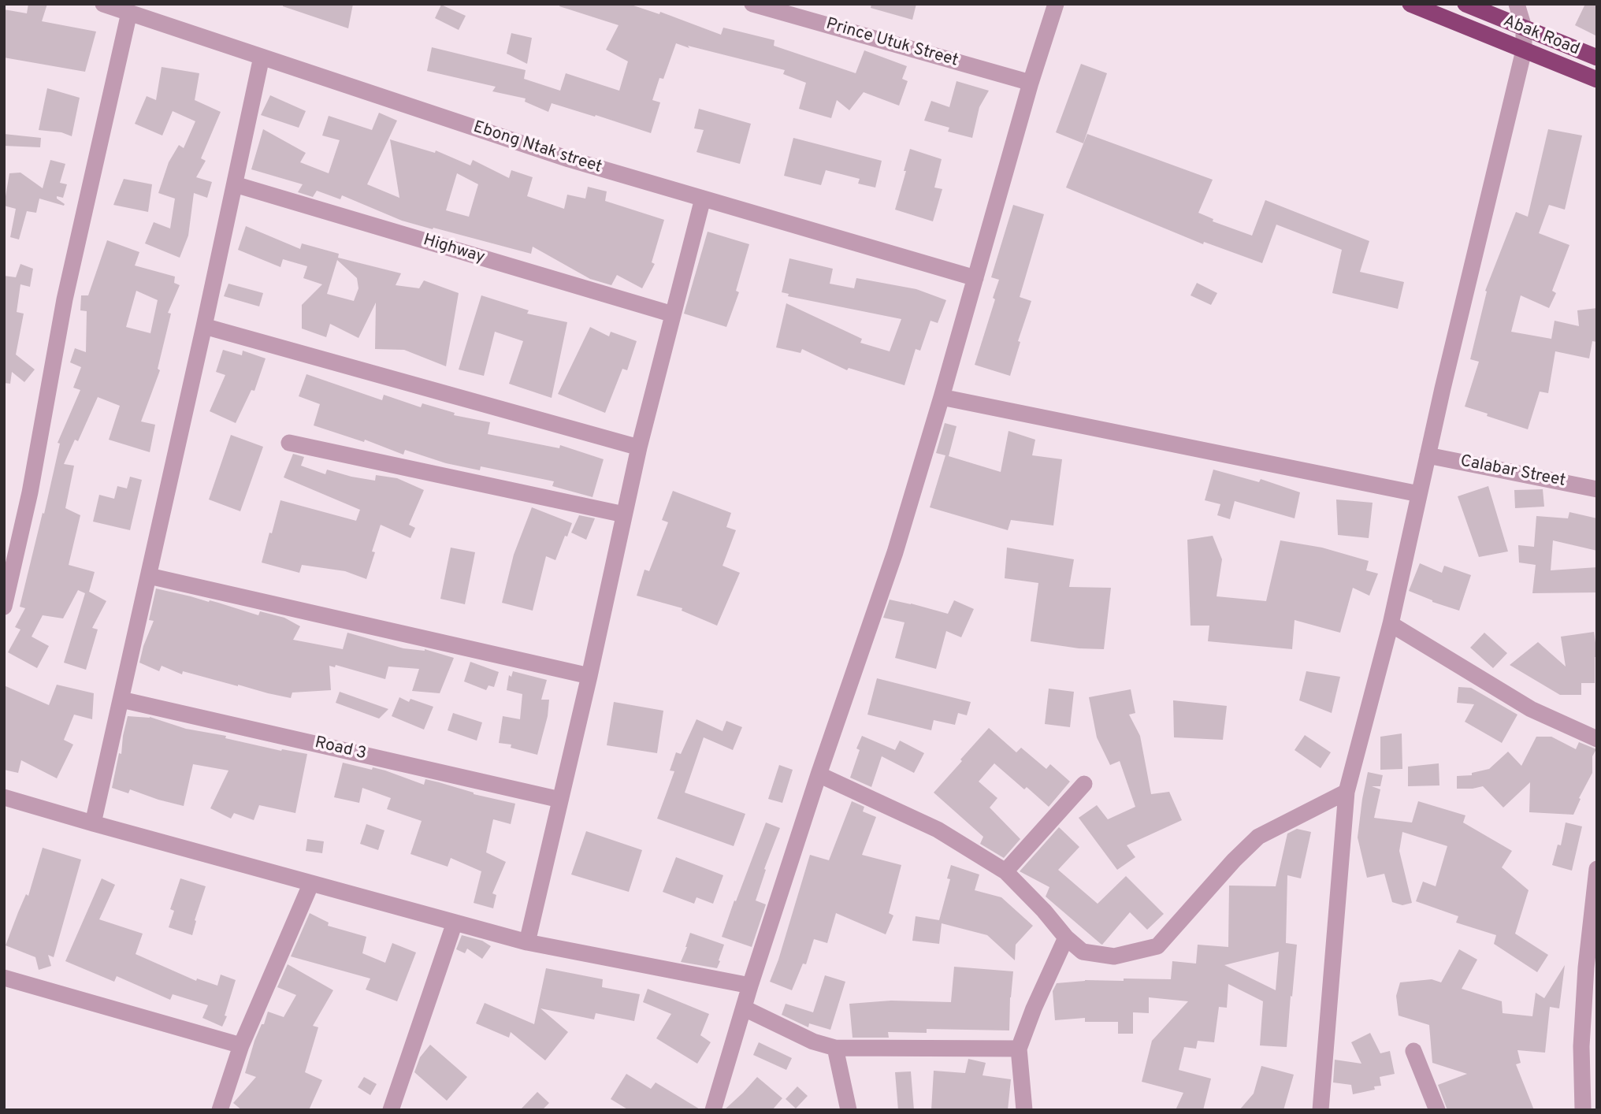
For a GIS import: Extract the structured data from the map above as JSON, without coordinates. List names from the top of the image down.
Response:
{
  "streets": {
    "highway": ["Abak Road"],
    "street": [
      "Prince Utuk Street",
      "Ebong Ntak street",
      "Highway",
      "Calabar Street",
      "Road 3"
    ]
  }
}
